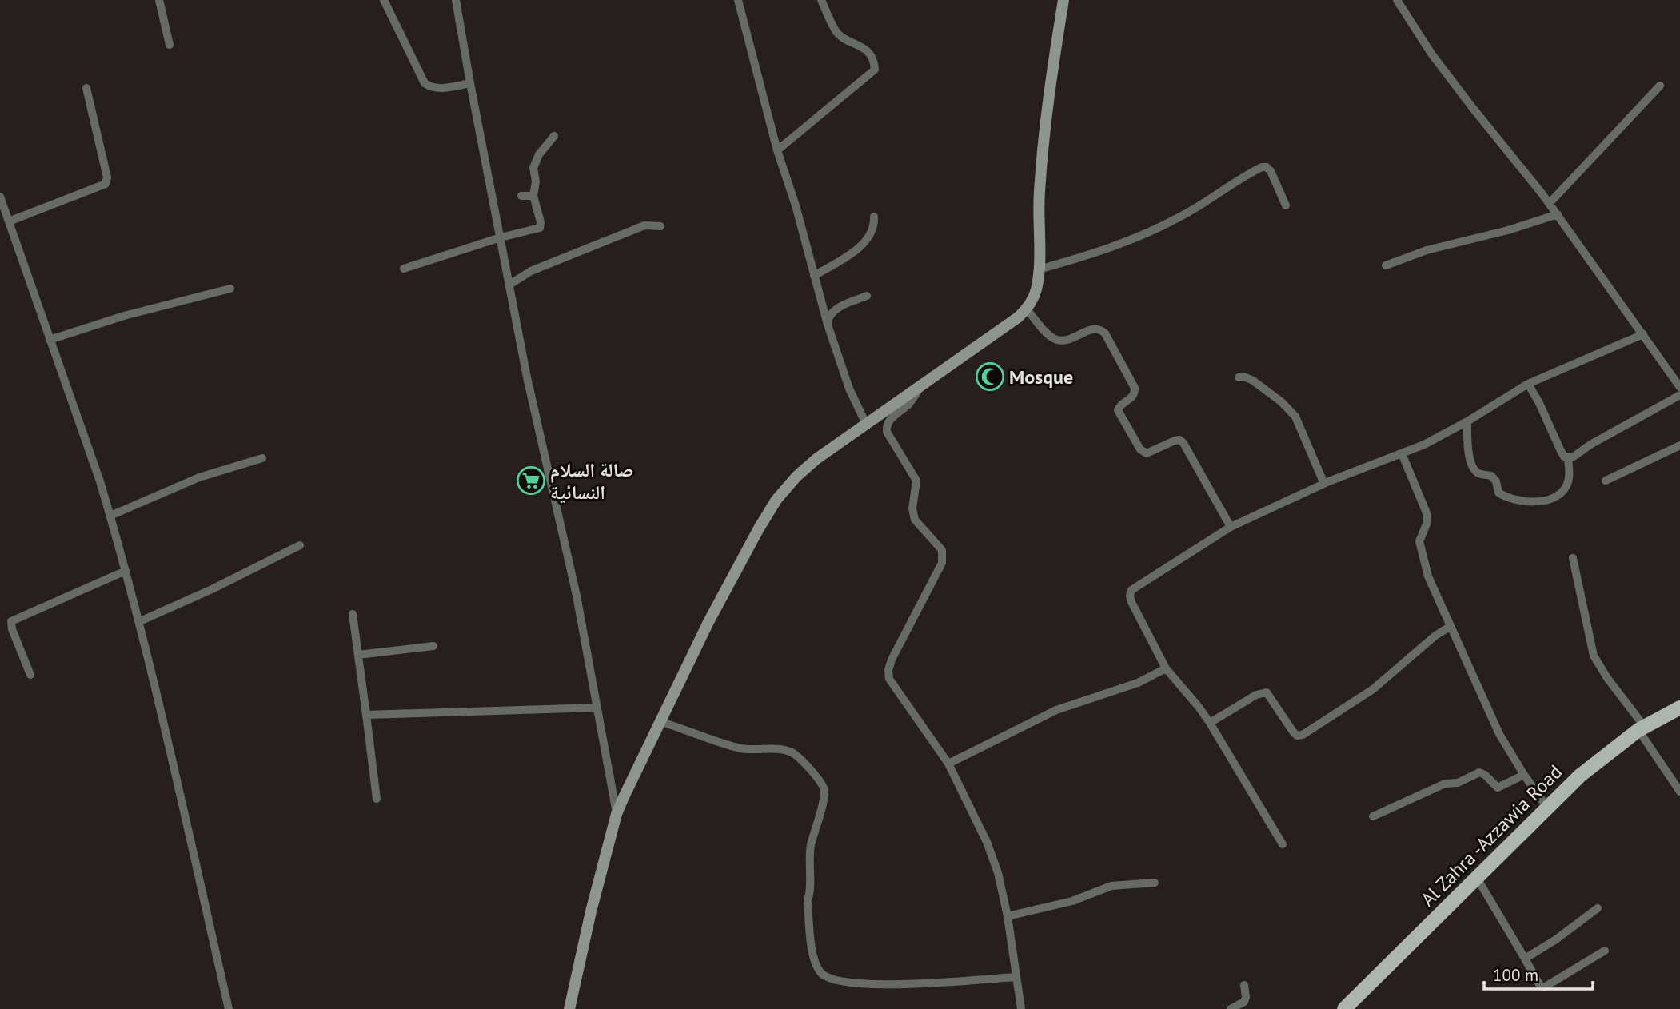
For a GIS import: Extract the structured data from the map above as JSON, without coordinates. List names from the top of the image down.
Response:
{
  "streets": {
    "main road": ["Al Zahra -Azzawia Road"]
  },
  "places": {
    "mosque": ["Mosque"],
    "supermarket": ["صالة السلام النسائية"]
  },
  "scale_bar": "100 m"
}
